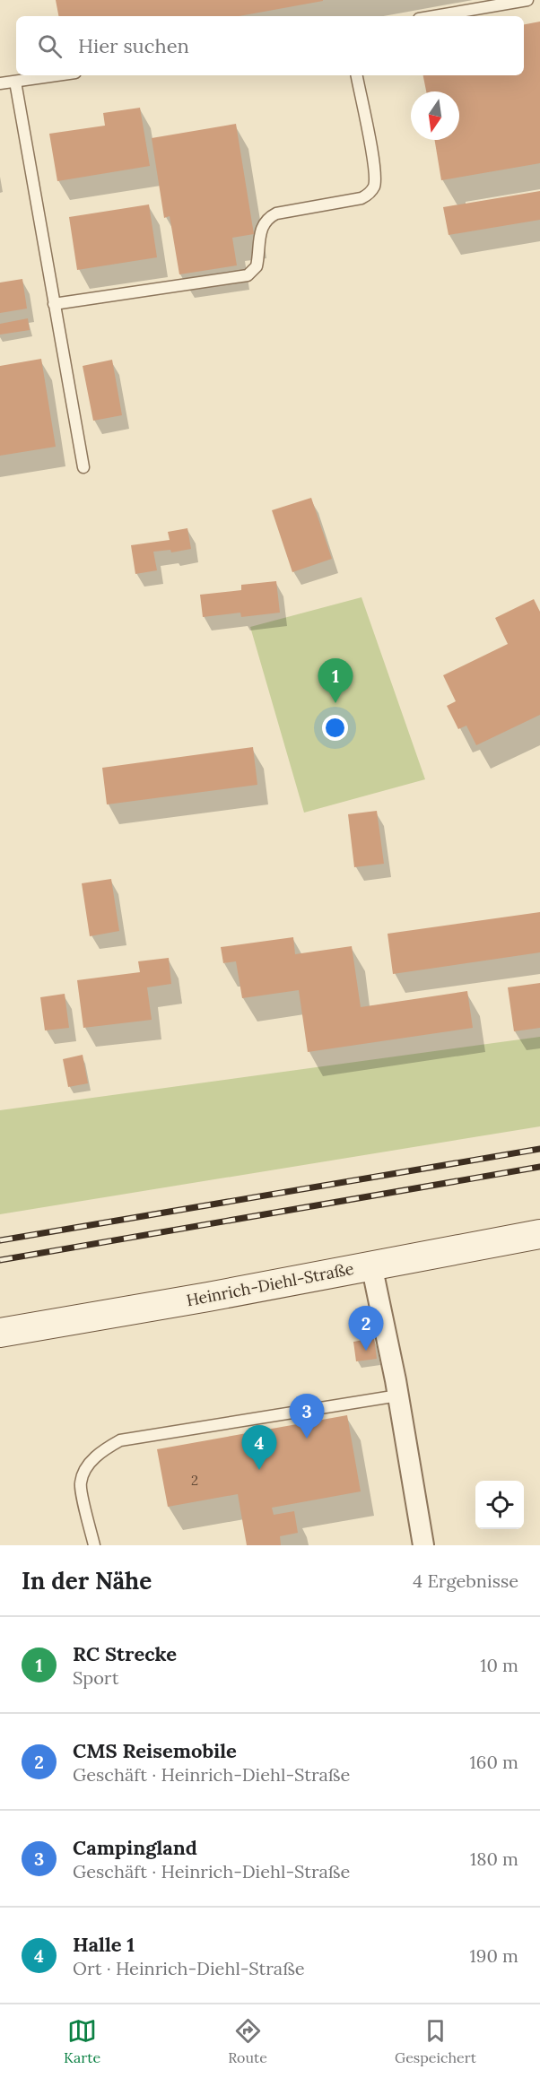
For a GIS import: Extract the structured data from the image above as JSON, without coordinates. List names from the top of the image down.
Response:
{
  "streets": {
    "main road": ["Heinrich-Diehl-Straße"]
  },
  "house_numbers": ["2"],
  "north": "bottom",
  "page": {
    "search": "Hier suchen",
    "pins": [
      "1",
      "2",
      "3",
      "4"
    ],
    "heading": ["In der Nähe", "4 Ergebnisse"],
    "list": [
      {
        "mark": "1",
        "name": "RC Strecke",
        "note": "Sport",
        "value": "10 m"
      },
      {
        "mark": "2",
        "name": "CMS Reisemobile",
        "note": "Geschäft · Heinrich-Diehl-Straße",
        "value": "160 m"
      },
      {
        "mark": "3",
        "name": "Campingland",
        "note": "Geschäft · Heinrich-Diehl-Straße",
        "value": "180 m"
      },
      {
        "mark": "4",
        "name": "Halle 1",
        "note": "Ort · Heinrich-Diehl-Straße",
        "value": "190 m"
      }
    ],
    "nav": ["Karte", "Route", "Gespeichert"]
  }
}
